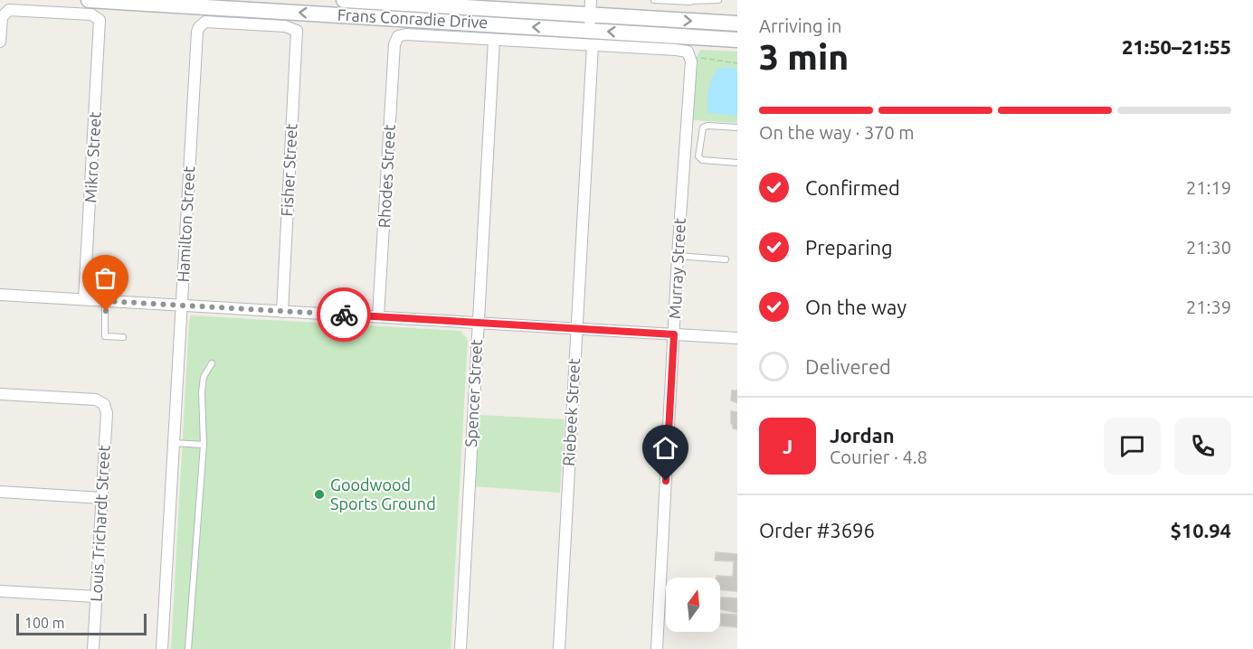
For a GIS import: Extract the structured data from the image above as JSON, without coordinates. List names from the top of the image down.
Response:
{
  "streets": {
    "main road": ["Frans Conradie Drive"],
    "street": [
      "Mikro Street",
      "Fisher Street",
      "Rhodes Street",
      "Hamilton Street",
      "Murray Street",
      "Spencer Street",
      "Riebeek Street",
      "Louis Trichardt Street"
    ]
  },
  "crossings": [
    ["Frans Conradie Drive", "Riebeek Street"],
    ["Fisher Street", "Hamilton Street"],
    ["Rhodes Street", "Spencer Street"]
  ],
  "places": ["Goodwood Sports Ground"],
  "scale_bar": "100 m",
  "north": "top",
  "page": {
    "heading": ["3 min", "Arriving in", "21:50–21:55"],
    "panel": [
      "Jordan",
      "Courier · 4.8",
      "Order #3696",
      "$10.94"
    ],
    "bar": "On the way · 370 m",
    "list": [
      ["Confirmed", "21:19"],
      ["Preparing", "21:30"],
      ["On the way", "21:39"],
      "Delivered"
    ],
    "round": "J",
    "scale": "100 m"
  }
}
